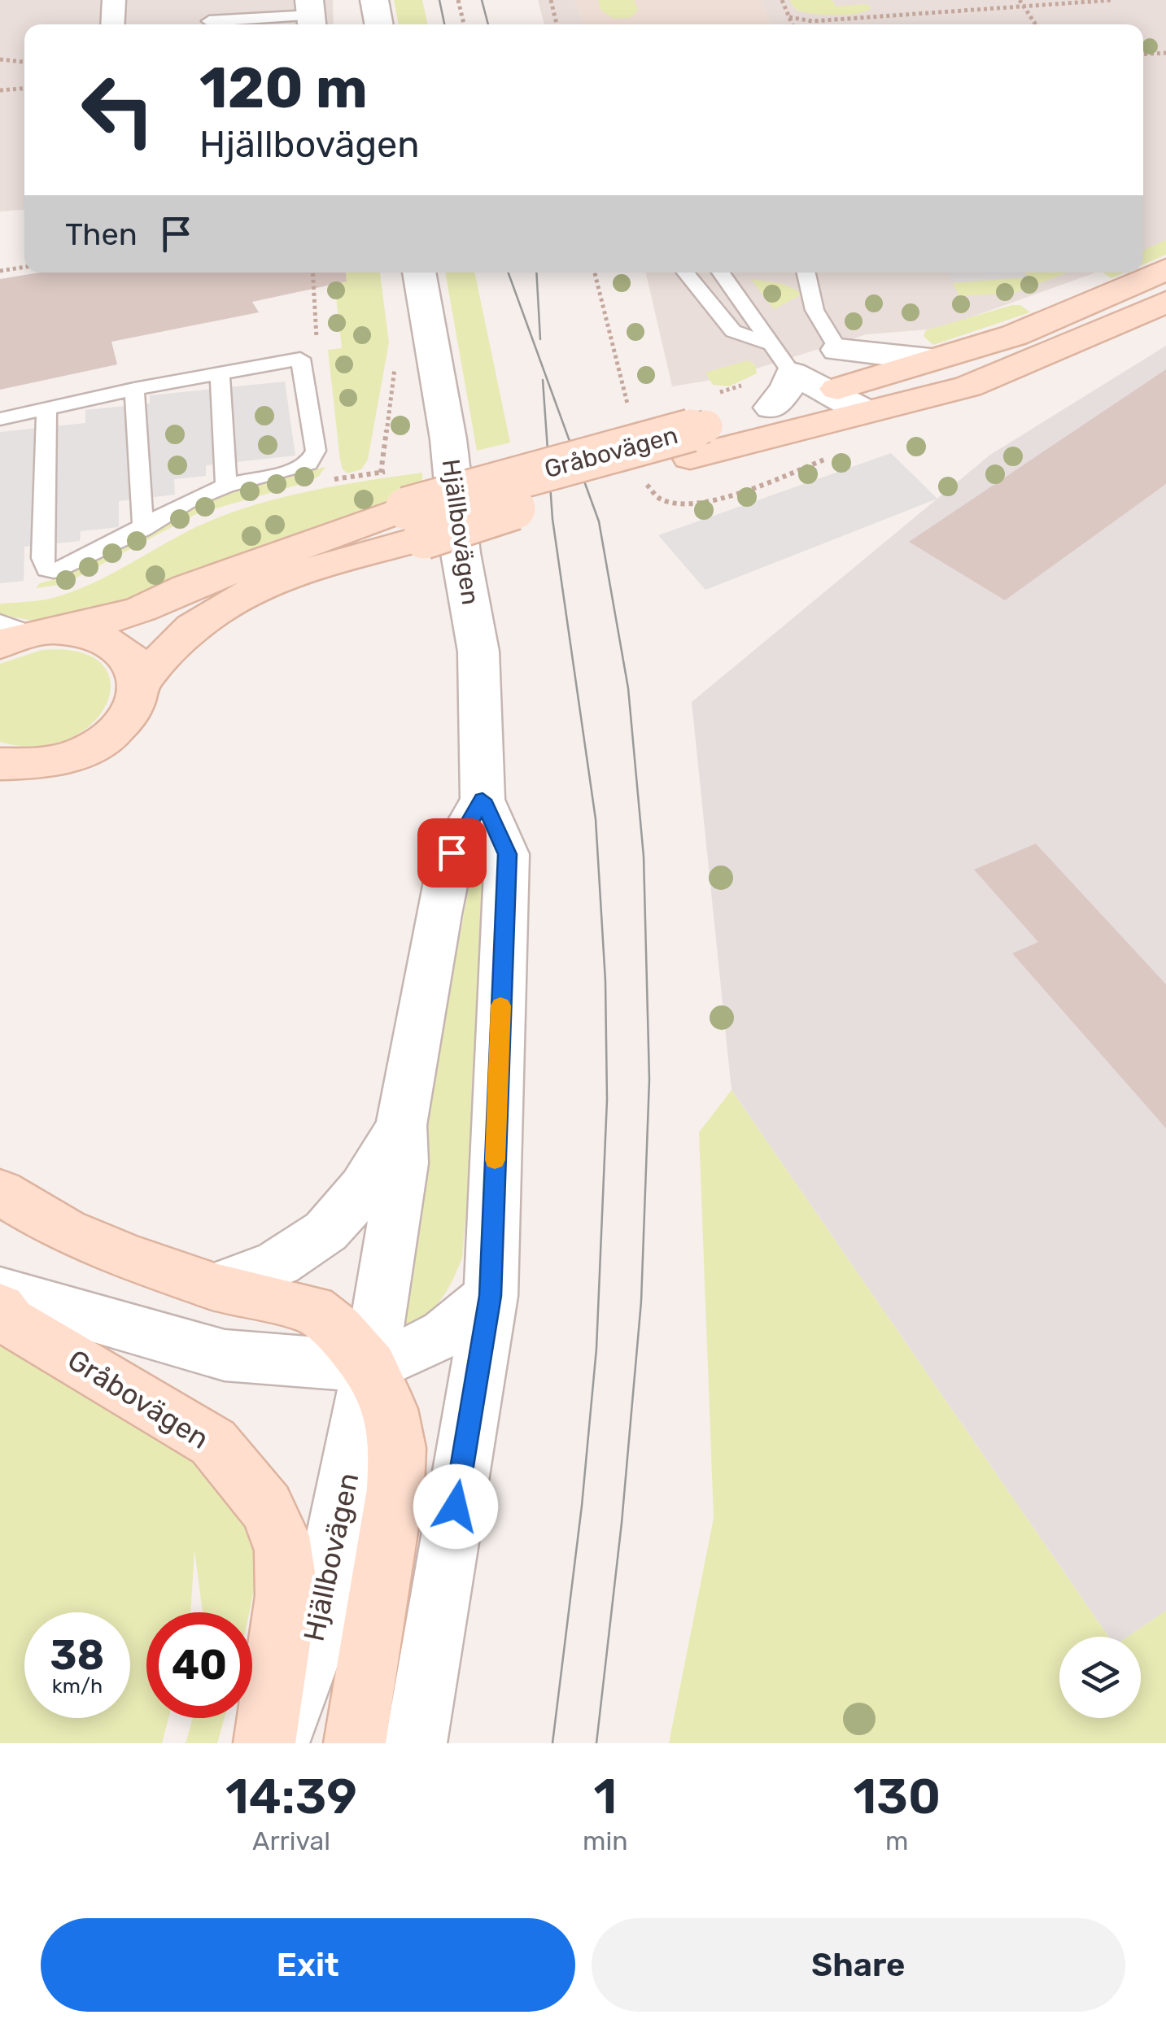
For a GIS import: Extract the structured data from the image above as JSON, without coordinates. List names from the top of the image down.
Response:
{
  "streets": {
    "main road": ["Gråbovägen"],
    "street": ["Hjällbovägen"]
  },
  "page": {
    "turn": ["120 m", "Hjällbovägen"],
    "then": "Then",
    "speed": "38 km/h",
    "limit": "40",
    "eta": [
      "14:39",
      "Arrival",
      "1",
      "min",
      "130",
      "m"
    ],
    "buttons": ["Exit", "Share"]
  }
}
